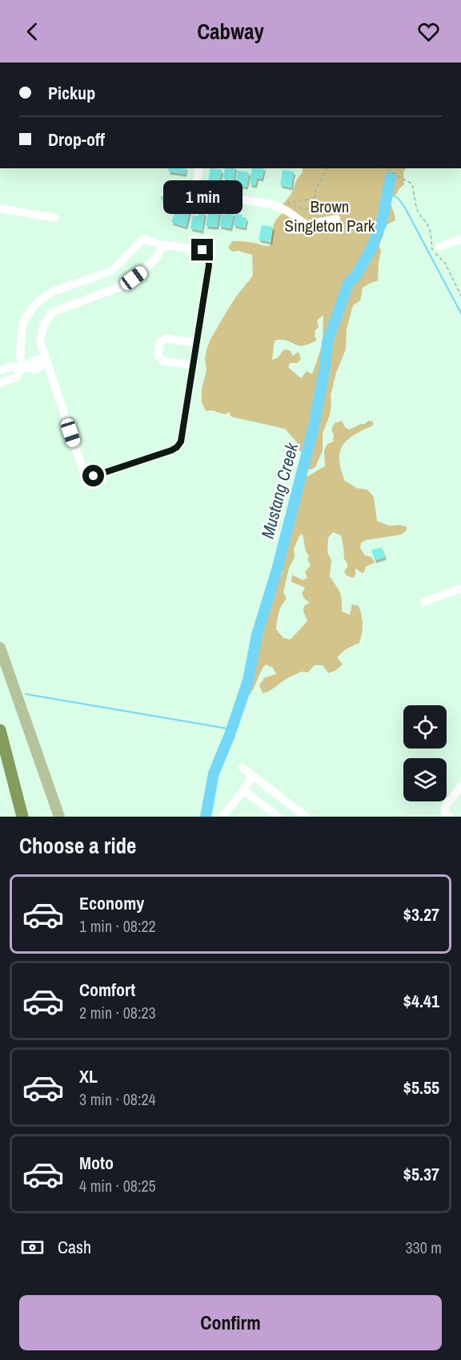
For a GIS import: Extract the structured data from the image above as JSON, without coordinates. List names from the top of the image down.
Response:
{
  "water": ["Mustang Creek"],
  "parks": ["Brown Singleton Park"],
  "page": {
    "header": "Cabway",
    "banner": ["Pickup", "Drop-off"],
    "bubble": "1 min",
    "heading": "Choose a ride",
    "list": [
      {
        "name": "Economy",
        "note": "1 min · 08:22",
        "value": "$3.27"
      },
      {
        "name": "Comfort",
        "note": "2 min · 08:23",
        "value": "$4.41"
      },
      {
        "name": "XL",
        "note": "3 min · 08:24",
        "value": "$5.55"
      },
      {
        "name": "Moto",
        "note": "4 min · 08:25",
        "value": "$5.37"
      }
    ],
    "pay": ["Cash", "330 m"],
    "buttons": "Confirm"
  }
}
